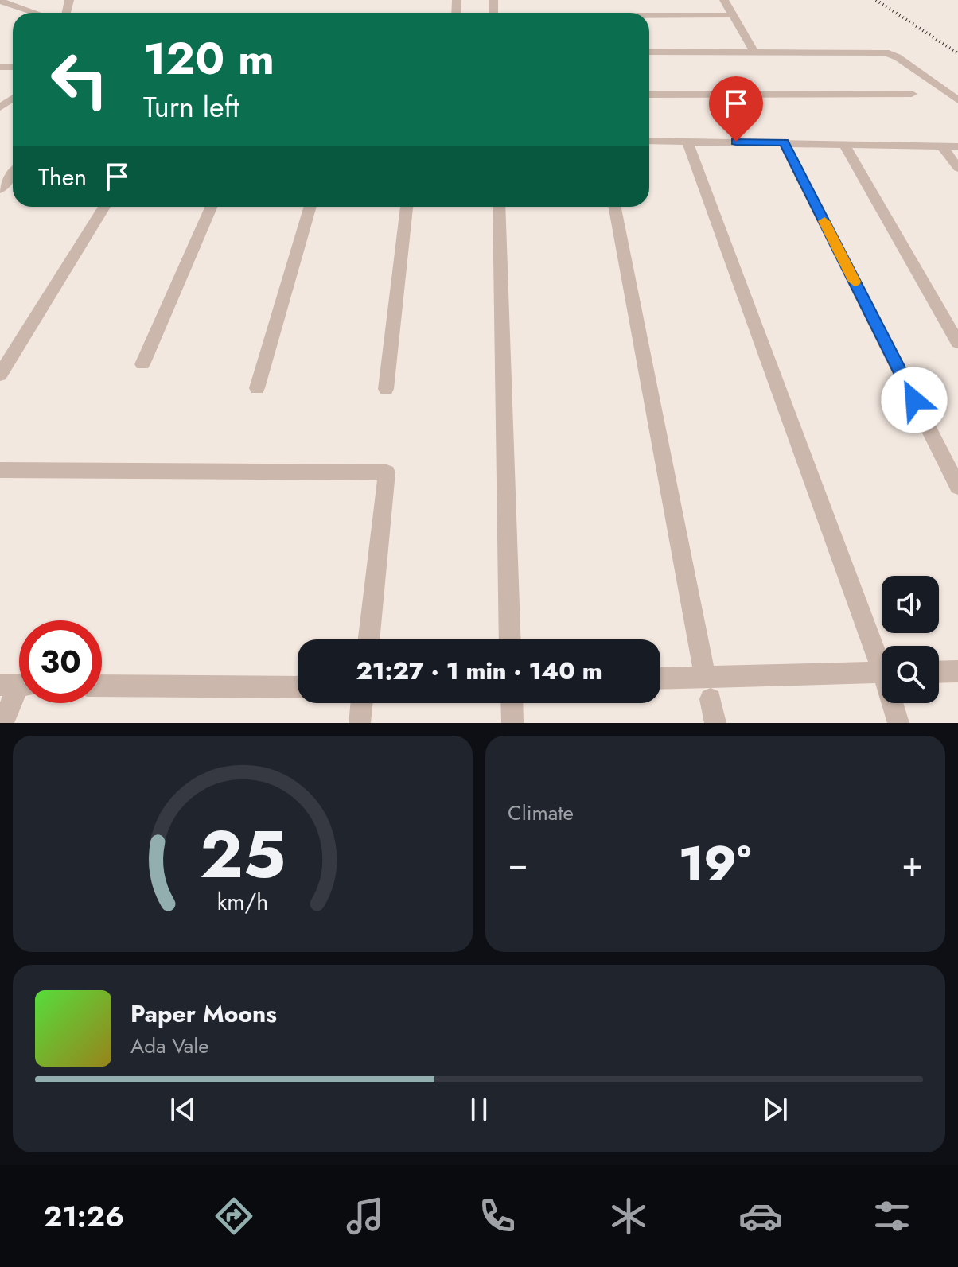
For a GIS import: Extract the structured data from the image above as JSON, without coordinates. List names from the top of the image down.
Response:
{
  "page": {
    "turn": ["120 m", "Turn left"],
    "then": "Then",
    "limit": "30",
    "trip": "21:27 · 1 min · 140 m",
    "tile": "Climate",
    "heat": ["−", "19°", "+"],
    "song": ["Paper Moons", "Ada Vale"],
    "tabs": "21:26",
    "gauge": ["25", "km/h"]
  }
}
